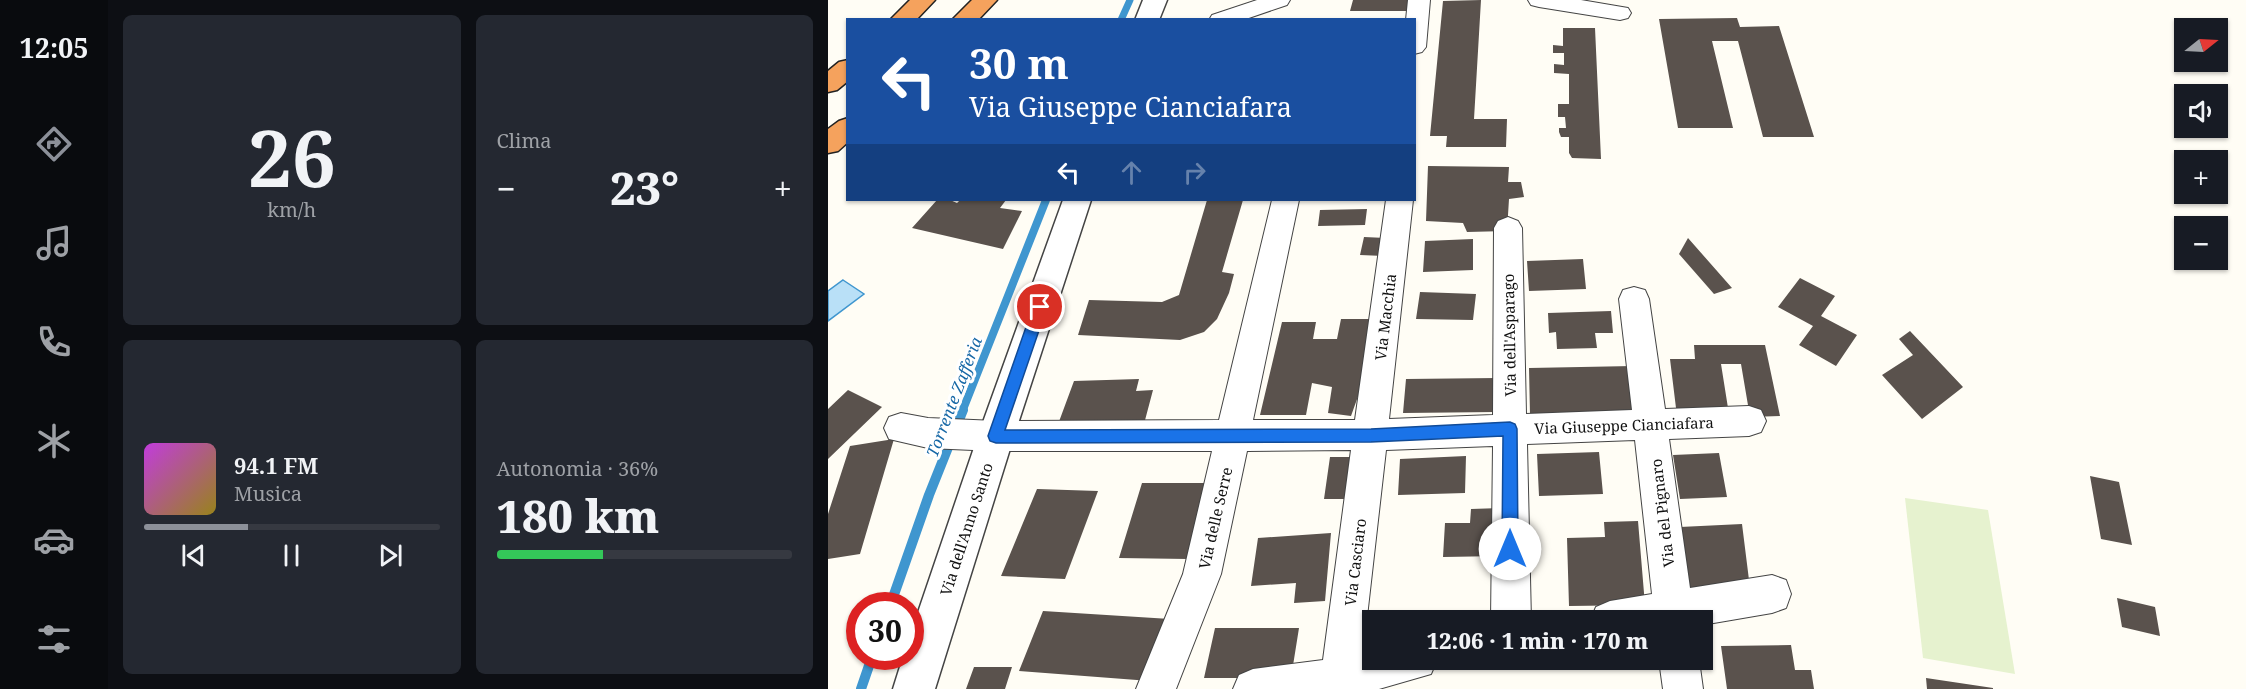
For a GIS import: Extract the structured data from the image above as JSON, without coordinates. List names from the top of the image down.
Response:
{
  "streets": {
    "street": [
      "Via Macchia",
      "Via dell'Asparago",
      "Via Giuseppe Cianciafara",
      "Via del Pignaro",
      "Via delle Serre",
      "Via dell'Anno Santo",
      "Via Casciaro"
    ]
  },
  "crossings": [
    ["Via Macchia", "Via Giuseppe Cianciafara"],
    ["Via Macchia", "Via Casciaro"],
    ["Via dell'Asparago", "Via Giuseppe Cianciafara"],
    ["Via Giuseppe Cianciafara", "Via del Pignaro"],
    ["Via Giuseppe Cianciafara", "Via delle Serre"],
    ["Via Giuseppe Cianciafara", "Via dell'Anno Santo"],
    ["Via Giuseppe Cianciafara", "Via Casciaro"]
  ],
  "water": ["Torrente Zafferia"],
  "north": "right",
  "page": {
    "tabs": "12:05",
    "tile": [
      ["26", "km/h"],
      "Clima",
      ["Autonomia · 36%", "180 km"]
    ],
    "map_buttons": ["+", "−"],
    "turn": ["30 m", "Via Giuseppe Cianciafara"],
    "heat": ["−", "23°", "+"],
    "song": ["94.1 FM", "Musica"],
    "limit": "30",
    "trip": "12:06 · 1 min · 170 m"
  }
}
